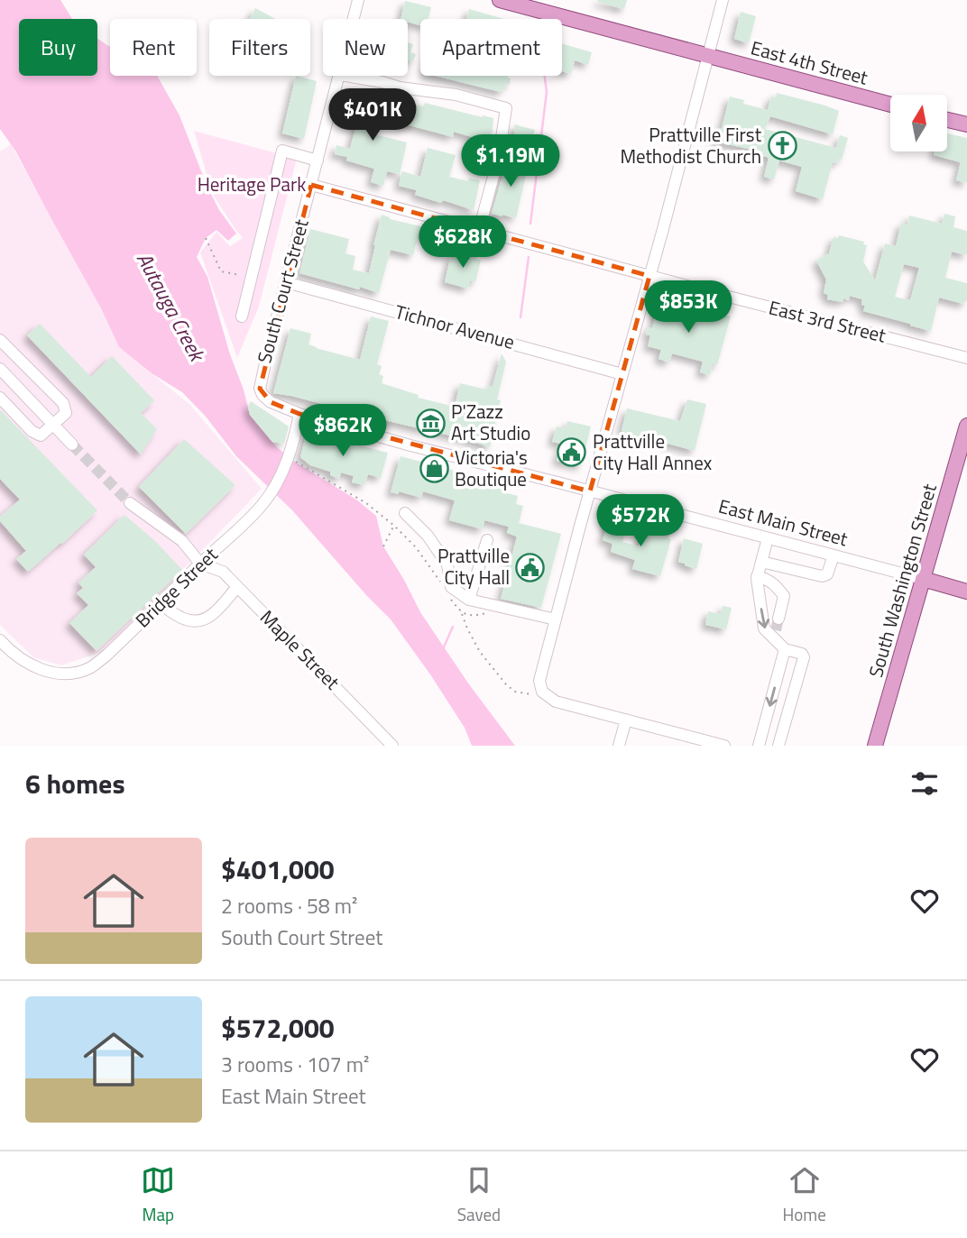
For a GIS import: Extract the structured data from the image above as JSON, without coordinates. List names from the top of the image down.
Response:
{
  "streets": {
    "main road": ["East 4th Street", "East Main Street", "South Washington Street"],
    "street": [
      "South Court Street",
      "East 3rd Street",
      "Tichnor Avenue",
      "Bridge Street",
      "Maple Street"
    ]
  },
  "crossings": [
    ["South Court Street", "East 3rd Street"],
    ["South Court Street", "Tichnor Avenue"],
    ["South Court Street", "East Main Street"],
    ["South Court Street", "Bridge Street"],
    ["East Main Street", "South Washington Street"],
    ["Bridge Street", "Maple Street"]
  ],
  "water": ["Autauga Creek"],
  "parks": ["Heritage Park"],
  "places": {
    "church": ["Prattville First Methodist Church"],
    "museum": ["P'Zazz Art Studio"],
    "public building": ["Prattville City Hall Annex", "Prattville City Hall"],
    "shop": ["Victoria's Boutique"]
  },
  "north": "top",
  "page": {
    "chip": [
      "Buy",
      "Rent",
      "Filters",
      "New",
      "Apartment"
    ],
    "price": [
      "$401K",
      "$1.19M",
      "$628K",
      "$853K",
      "$862K",
      "$572K"
    ],
    "heading": "6 homes",
    "list": [
      {
        "name": "$401,000",
        "note": "2 rooms · 58 m² · South Court Street"
      },
      {
        "name": "$572,000",
        "note": "3 rooms · 107 m² · East Main Street"
      }
    ],
    "tabs": ["Map", "Saved", "Home"]
  }
}
